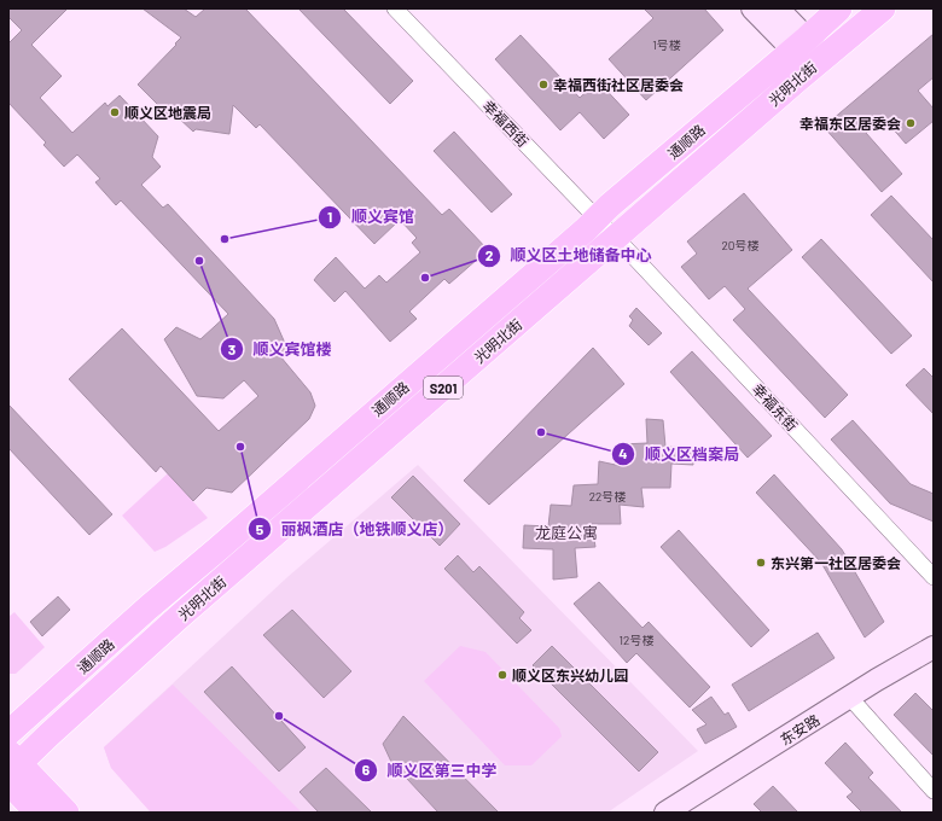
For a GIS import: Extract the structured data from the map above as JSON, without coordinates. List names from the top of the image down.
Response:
{
  "streets": {
    "main road": ["光明北街", "通顺路", "S201"],
    "street": ["幸福西街", "幸福东街", "东安路"]
  },
  "crossings": [
    ["光明北街", "幸福西街"],
    ["光明北街", "幸福东街"],
    ["幸福西街", "通顺路"],
    ["幸福西街", "幸福东街"]
  ],
  "districts": ["龙庭公寓"],
  "places": [
    "幸福西街社区居委会",
    "顺义区地震局",
    "幸福东区居委会",
    "顺义宾馆",
    "顺义宾馆楼",
    "顺义区土地储备中心",
    "顺义区档案局",
    "丽枫酒店（地铁顺义店）",
    "东兴第一社区居委会",
    "顺义区东兴幼儿园",
    "顺义区第三中学"
  ],
  "house_numbers": [
    "1号楼",
    "20号楼",
    "22号楼",
    "12号楼"
  ]
}
